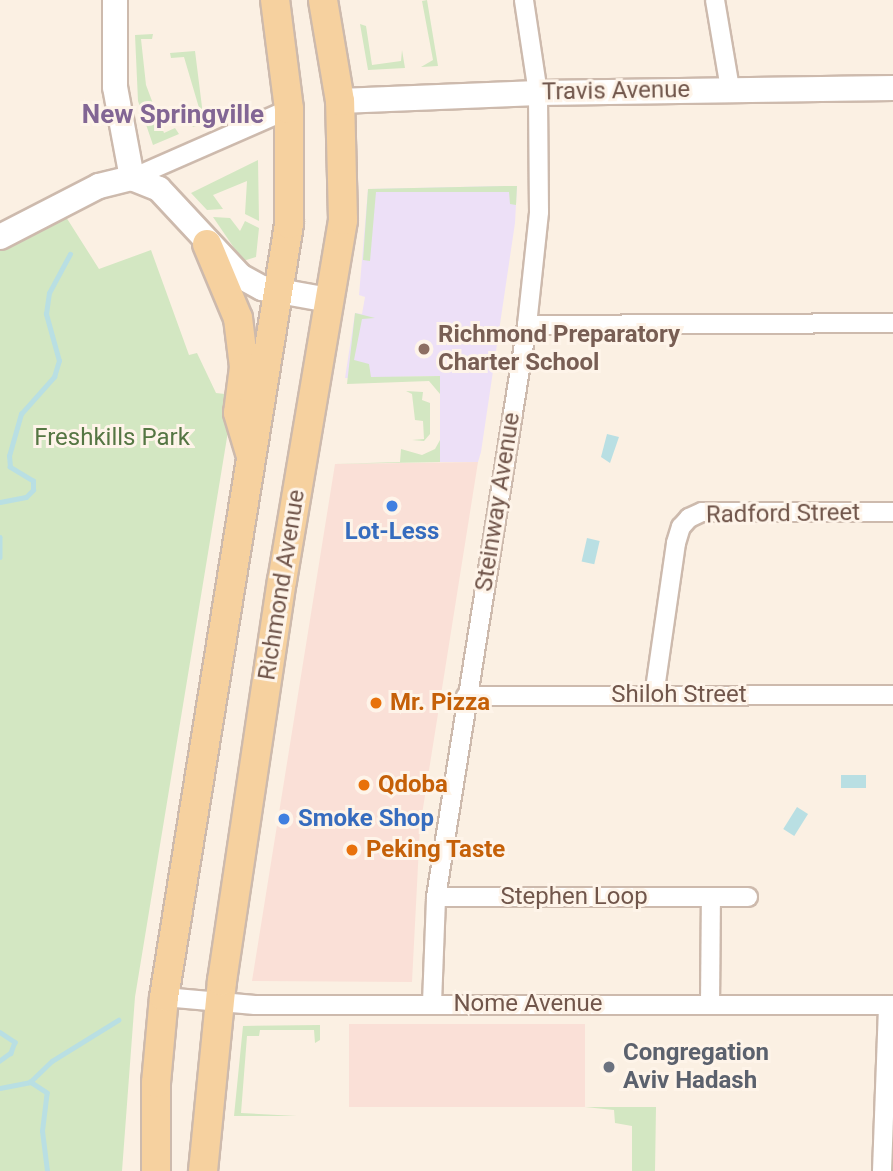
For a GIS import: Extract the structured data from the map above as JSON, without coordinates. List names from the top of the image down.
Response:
{
  "streets": {
    "main road": ["Richmond Avenue"],
    "street": [
      "Travis Avenue",
      "Steinway Avenue",
      "Radford Street",
      "Shiloh Street",
      "Stephen Loop",
      "Nome Avenue"
    ]
  },
  "crossings": [
    ["Travis Avenue", "Steinway Avenue"],
    ["Travis Avenue", "Richmond Avenue"],
    ["Steinway Avenue", "Shiloh Street"],
    ["Steinway Avenue", "Stephen Loop"],
    ["Steinway Avenue", "Nome Avenue"],
    ["Radford Street", "Shiloh Street"],
    ["Richmond Avenue", "Nome Avenue"]
  ],
  "districts": ["New Springville"],
  "parks": ["Freshkills Park"],
  "places": [
    "Richmond Preparatory Charter School",
    "Lot-Less",
    "Mr. Pizza",
    "Qdoba",
    "Smoke Shop",
    "Peking Taste",
    "Congregation Aviv Hadash"
  ]
}
